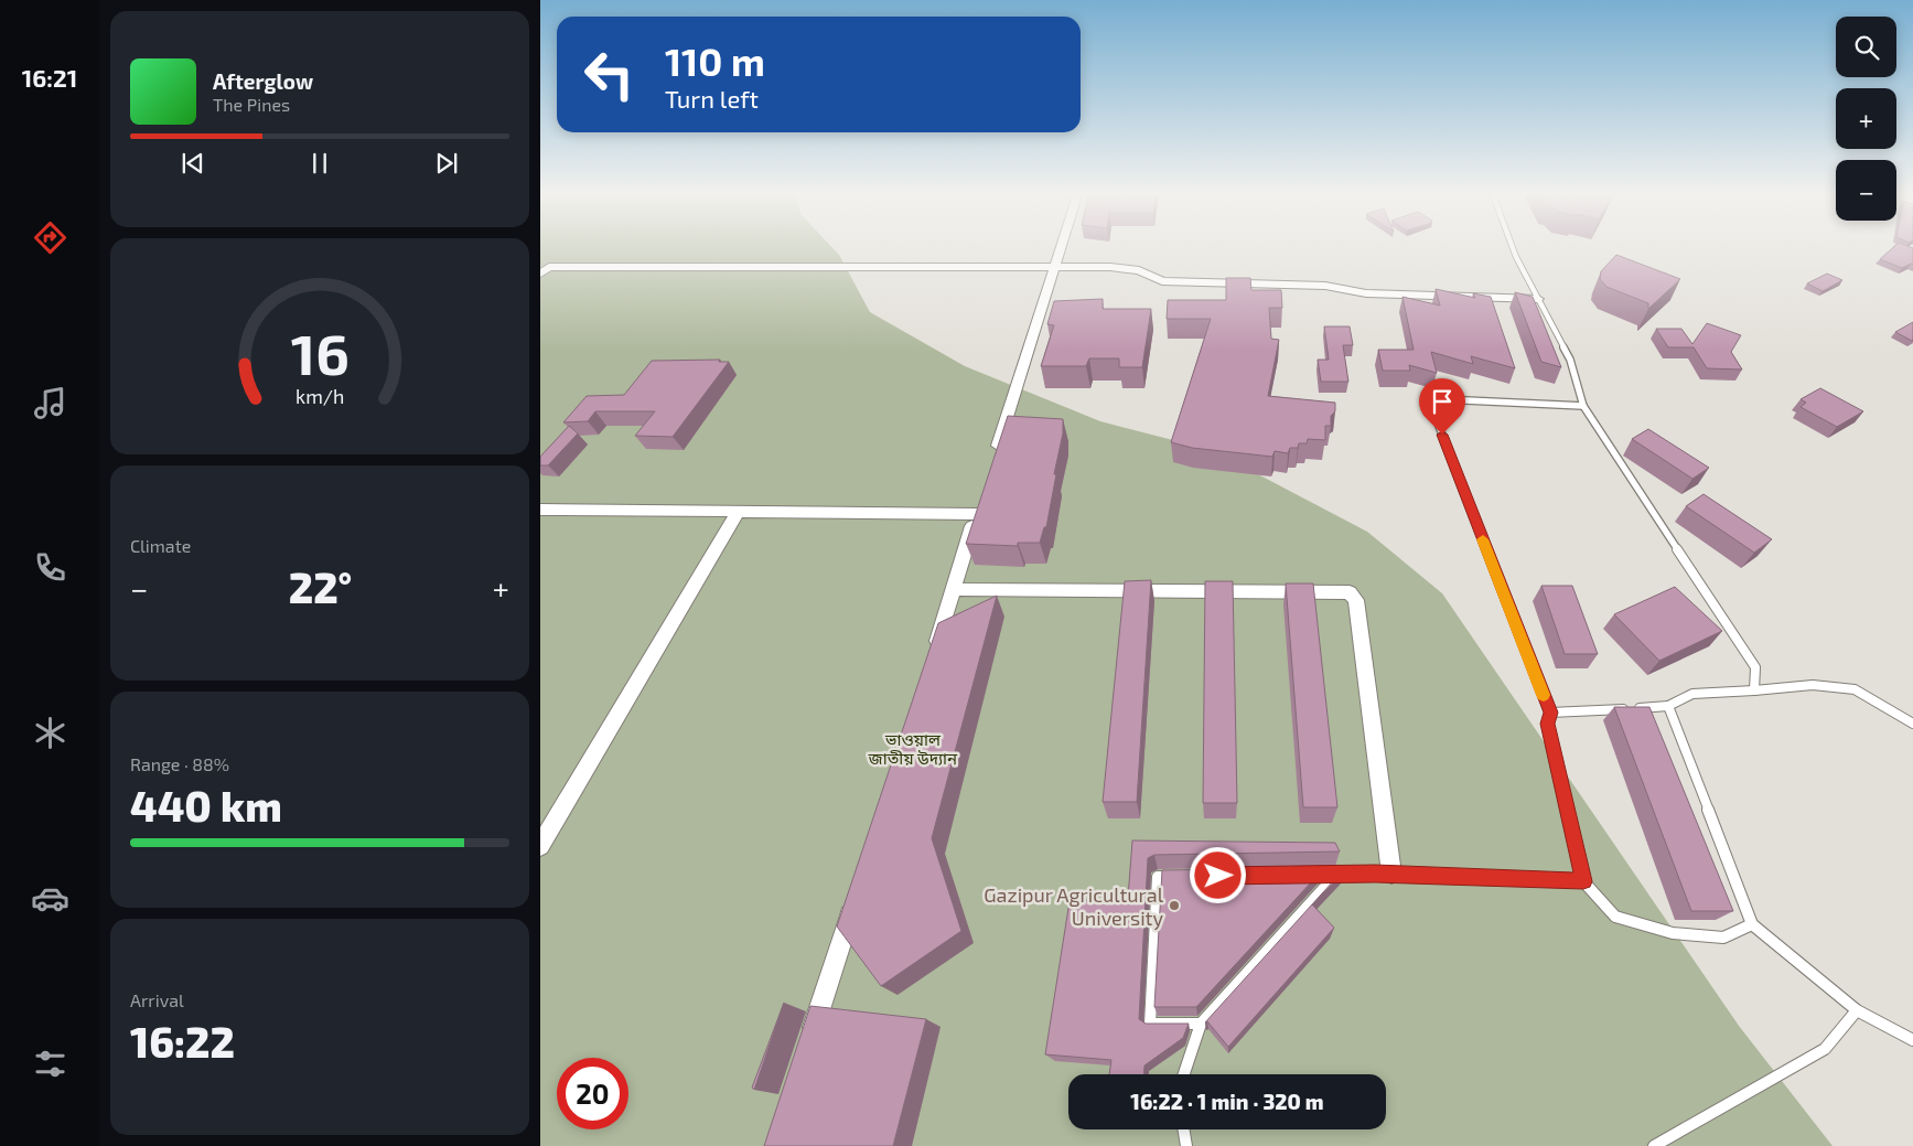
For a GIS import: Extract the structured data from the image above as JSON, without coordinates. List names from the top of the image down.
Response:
{
  "parks": ["ভাওয়াল জাতীয় উদ্যান"],
  "places": ["Gazipur Agricultural University"],
  "page": {
    "tabs": "16:21",
    "map_buttons": ["+", "−"],
    "turn": ["110 m", "Turn left"],
    "song": ["Afterglow", "The Pines"],
    "tile": [
      "Climate",
      ["Range · 88%", "440 km"],
      ["Arrival", "16:22"]
    ],
    "heat": ["−", "22°", "+"],
    "limit": "20",
    "trip": "16:22 · 1 min · 320 m",
    "gauge": ["16", "km/h"]
  }
}
